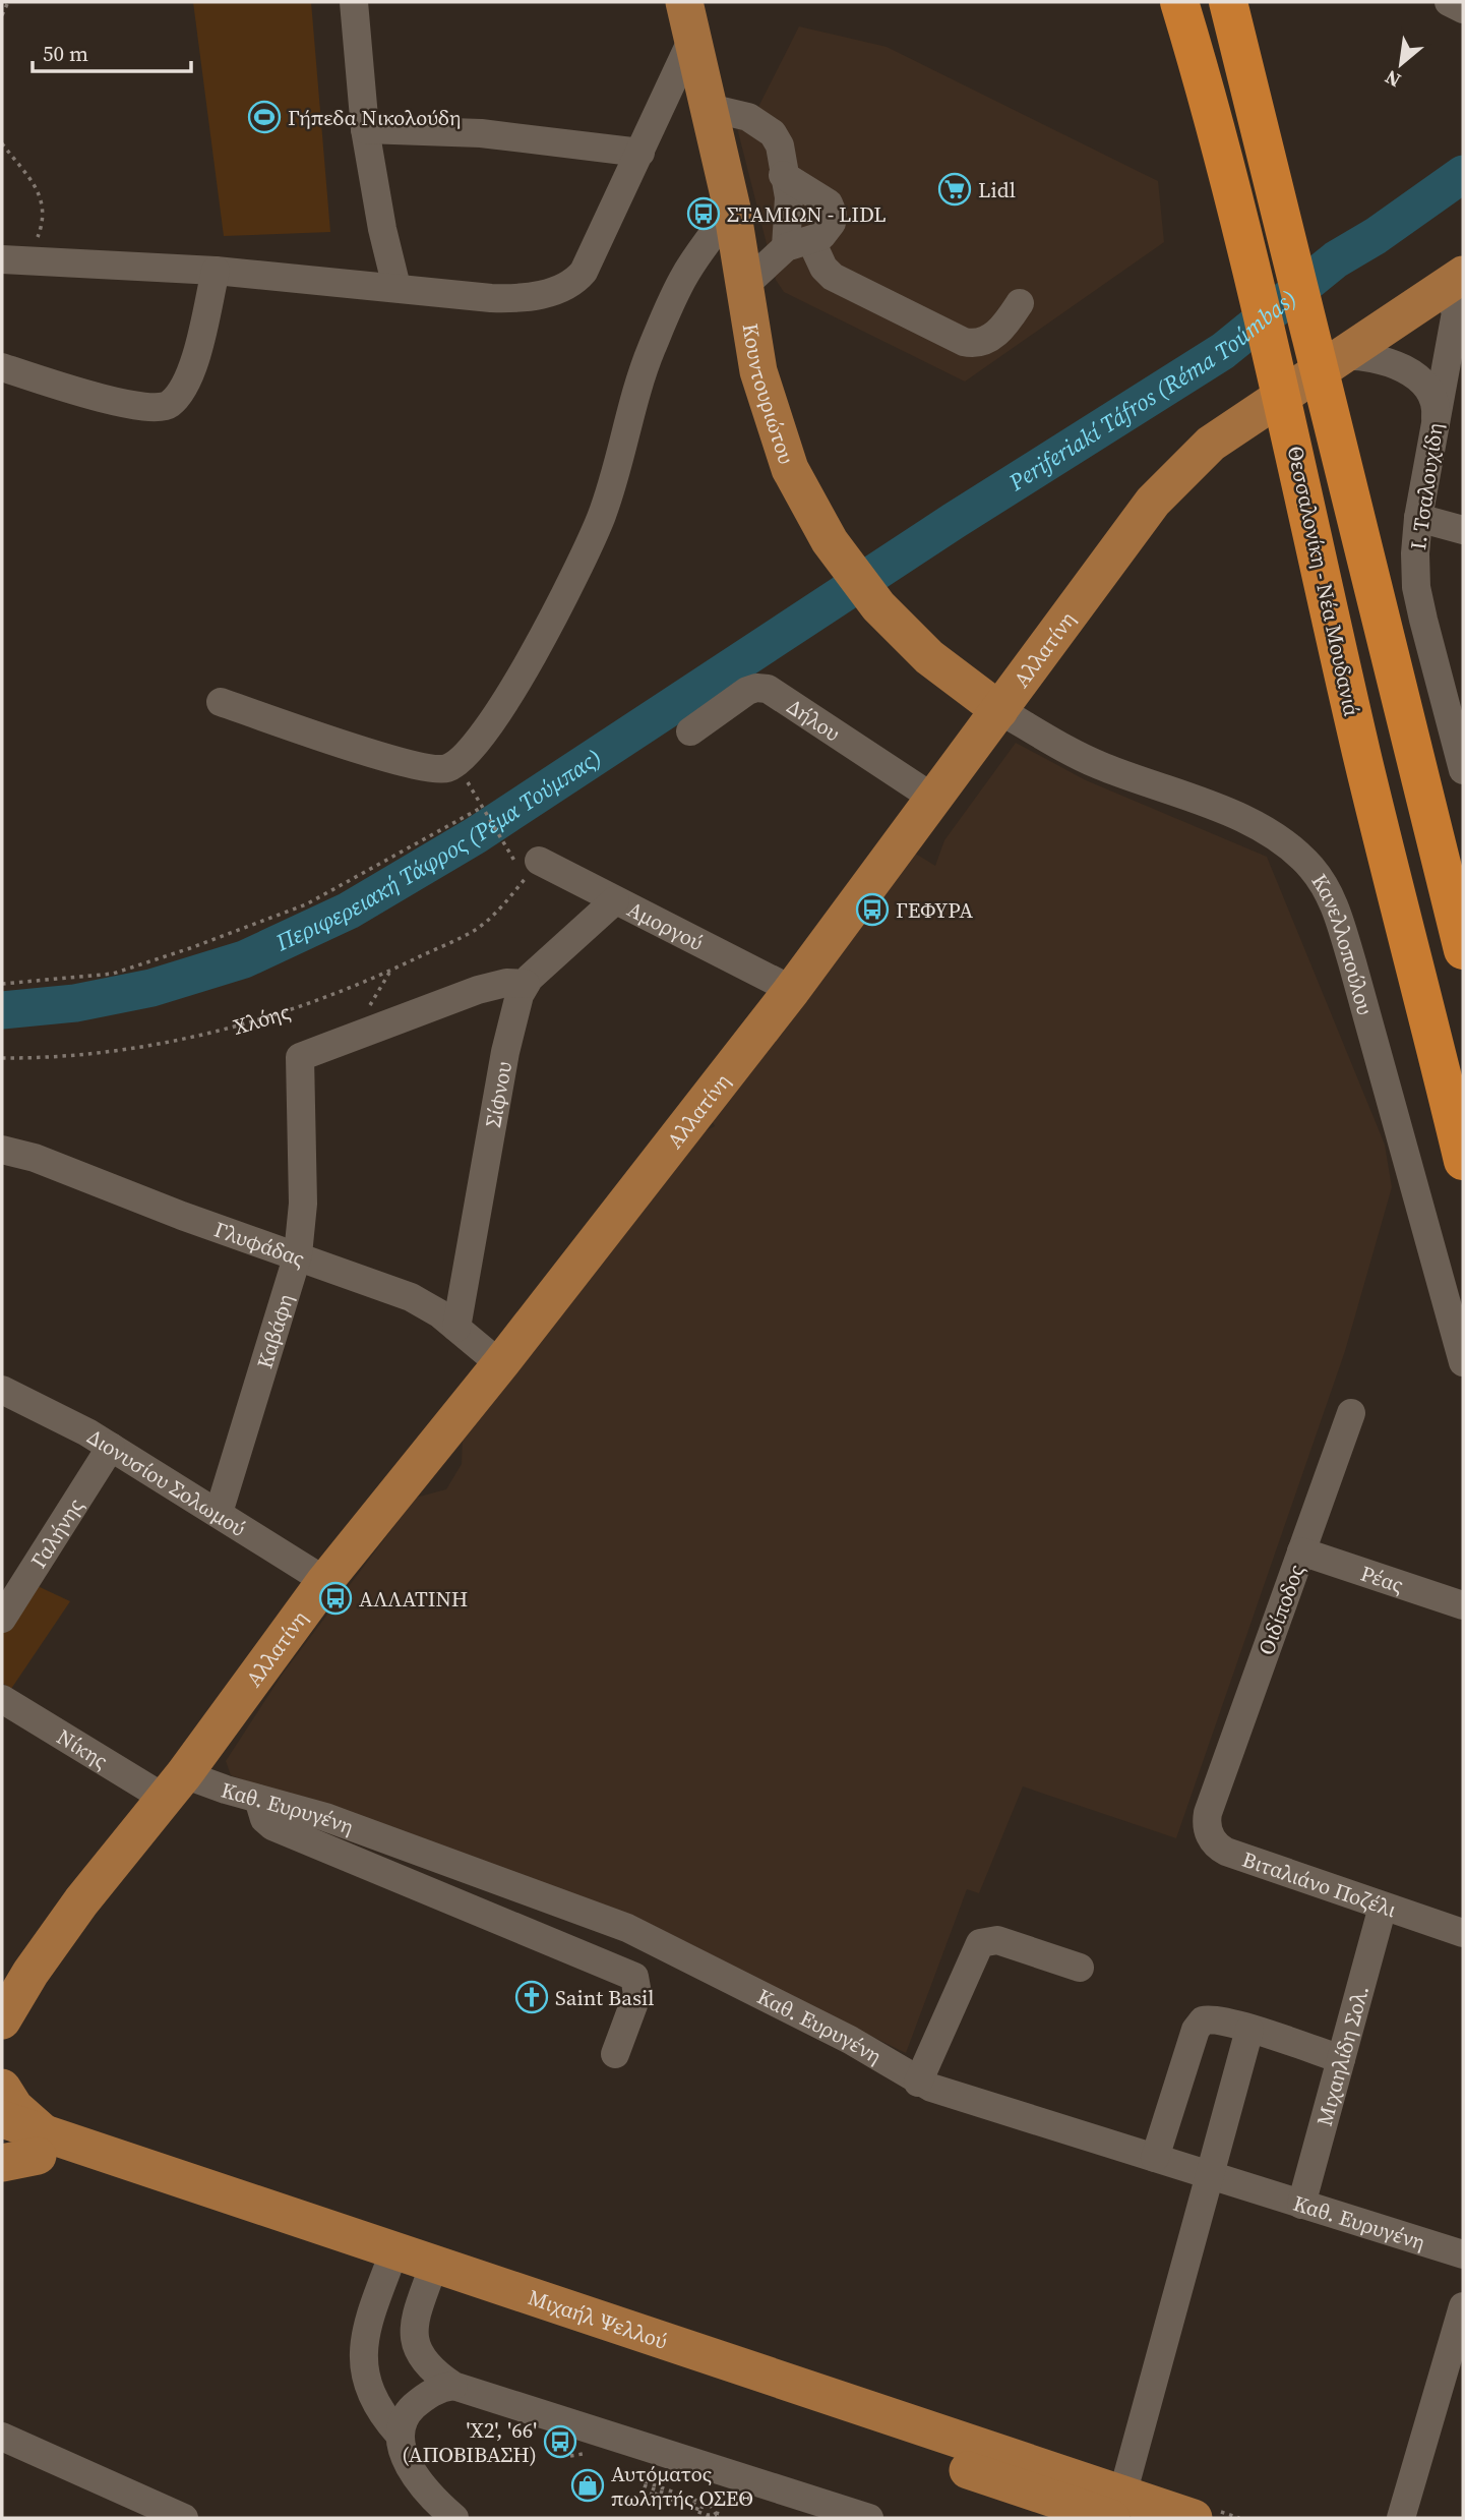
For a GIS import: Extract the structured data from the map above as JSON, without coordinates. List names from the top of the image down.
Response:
{
  "streets": {
    "highway": ["Θεσσαλονίκη - Νέα Μουδανιά"],
    "main road": ["Κουντουριώτου", "Αλλατίνη", "Μιχαήλ Ψελλού"],
    "street": [
      "Ι. Τσαλουχίδη",
      "Δήλου",
      "Αμοργού",
      "Κανελλοπούλου",
      "Σίφνου",
      "Γλυφάδας",
      "Καβάφη",
      "Διονυσίου Σολωμού",
      "Γαλήνης",
      "Ρέας",
      "Οιδίποδος",
      "Νίκης",
      "Καθ. Ευρυγένη",
      "Βιταλιάνο Ποζέλι",
      "Μιχαηλίδη Σολ."
    ],
    "path": ["Χλόης"]
  },
  "crossings": [
    ["Κουντουριώτου", "Αλλατίνη"],
    ["Κουντουριώτου", "Κανελλοπούλου"],
    ["Ι. Τσαλουχίδη", "Αλλατίνη"],
    ["Αλλατίνη", "Δήλου"],
    ["Αλλατίνη", "Αμοργού"],
    ["Αλλατίνη", "Κανελλοπούλου"],
    ["Αλλατίνη", "Γλυφάδας"],
    ["Αλλατίνη", "Διονυσίου Σολωμού"],
    ["Αλλατίνη", "Νίκης"],
    ["Αλλατίνη", "Καθ. Ευρυγένη"],
    ["Αμοργού", "Χλόης"],
    ["Σίφνου", "Γλυφάδας"],
    ["Σίφνου", "Καβάφη"],
    ["Γλυφάδας", "Καβάφη"],
    ["Καβάφη", "Διονυσίου Σολωμού"],
    ["Διονυσίου Σολωμού", "Γαλήνης"],
    ["Ρέας", "Οιδίποδος"],
    ["Οιδίποδος", "Βιταλιάνο Ποζέλι"],
    ["Νίκης", "Καθ. Ευρυγένη"],
    ["Καθ. Ευρυγένη", "Μιχαηλίδη Σολ."],
    ["Βιταλιάνο Ποζέλι", "Μιχαηλίδη Σολ."]
  ],
  "water": ["Periferiakí Táfros (Réma Toúmbas)", "Περιφερειακή Τάφρος (Ρέμα Τούμπας)"],
  "places": {
    "sports": ["Γήπεδα Νικολούδη"],
    "supermarket": ["Lidl"],
    "bus stop": [
      "ΣΤΑΜΙΩΝ - LIDL",
      "ΓΕΦΥΡΑ",
      "ΑΛΛΑΤΙΝΗ",
      "'Χ2', '66' (ΑΠΟΒΙΒΑΣΗ)"
    ],
    "church": ["Saint Basil"],
    "shop": ["Αυτόματος πωλητής ΟΣΕΘ"]
  },
  "scale_bar": "50 m",
  "north": "bottom left"
}
